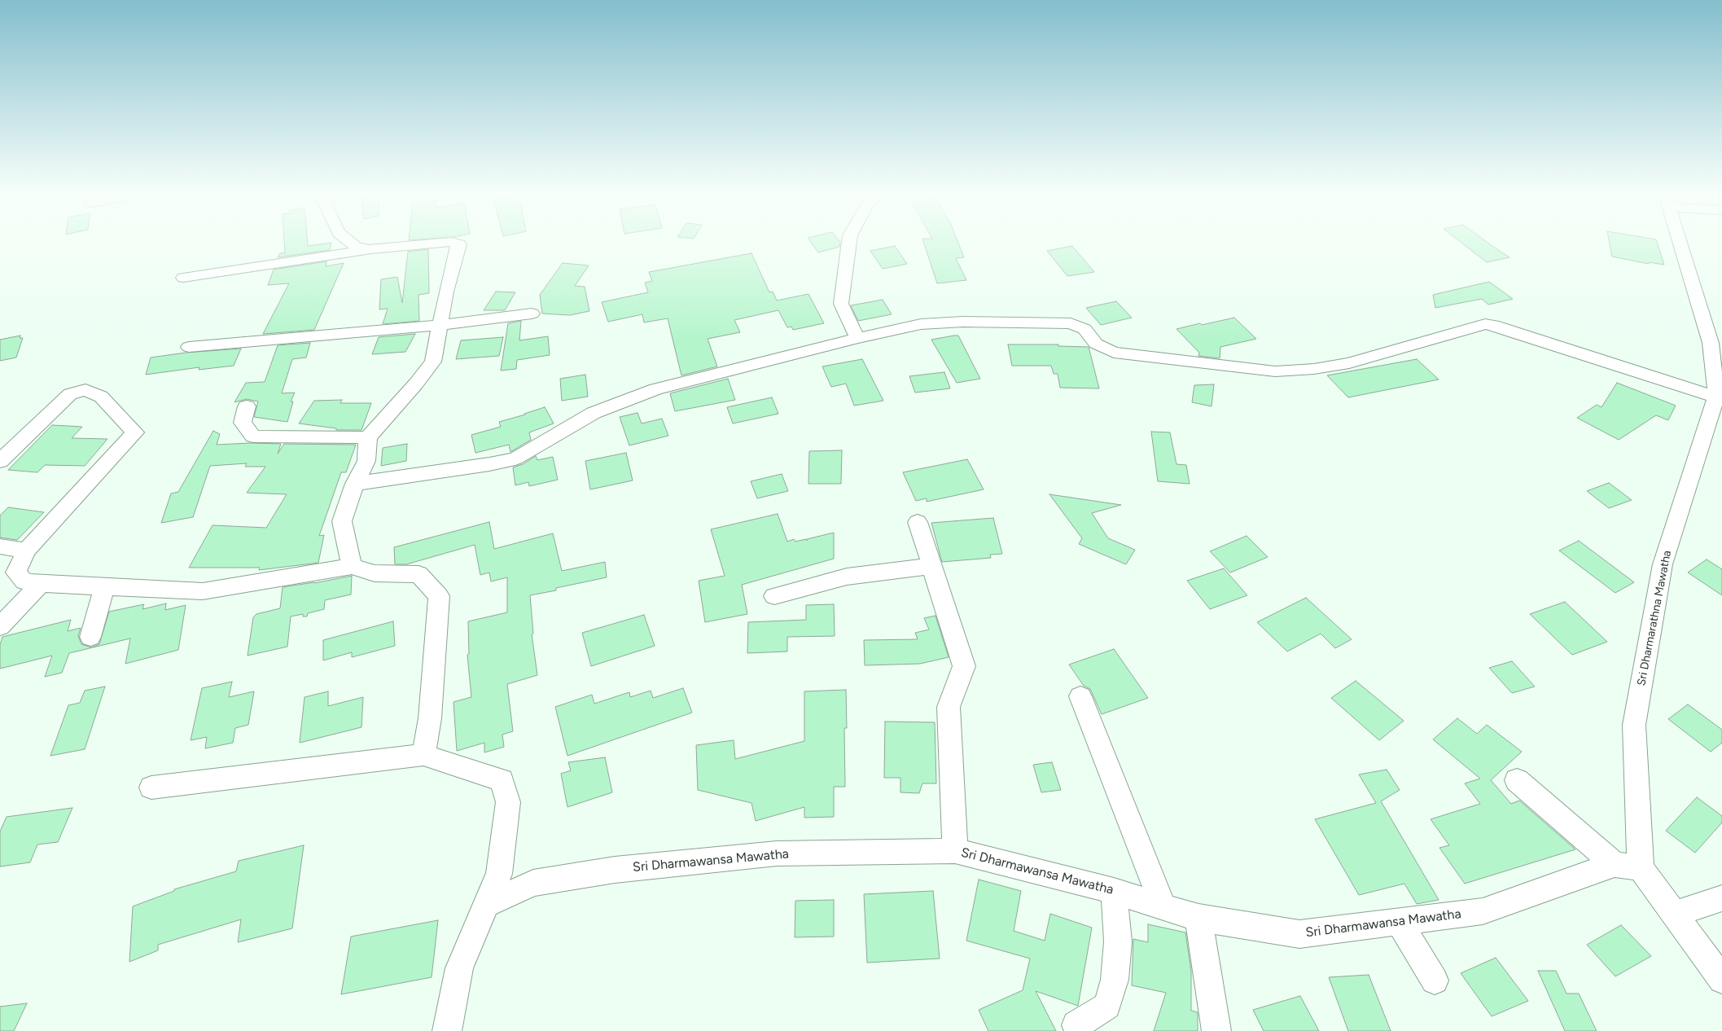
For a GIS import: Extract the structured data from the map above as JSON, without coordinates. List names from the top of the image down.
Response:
{
  "streets": {
    "street": ["Sri Dharmarathna Mawatha", "Sri Dharmawansa Mawatha"]
  },
  "crossings": [
    ["Sri Dharmarathna Mawatha", "Sri Dharmawansa Mawatha"]
  ]
}
